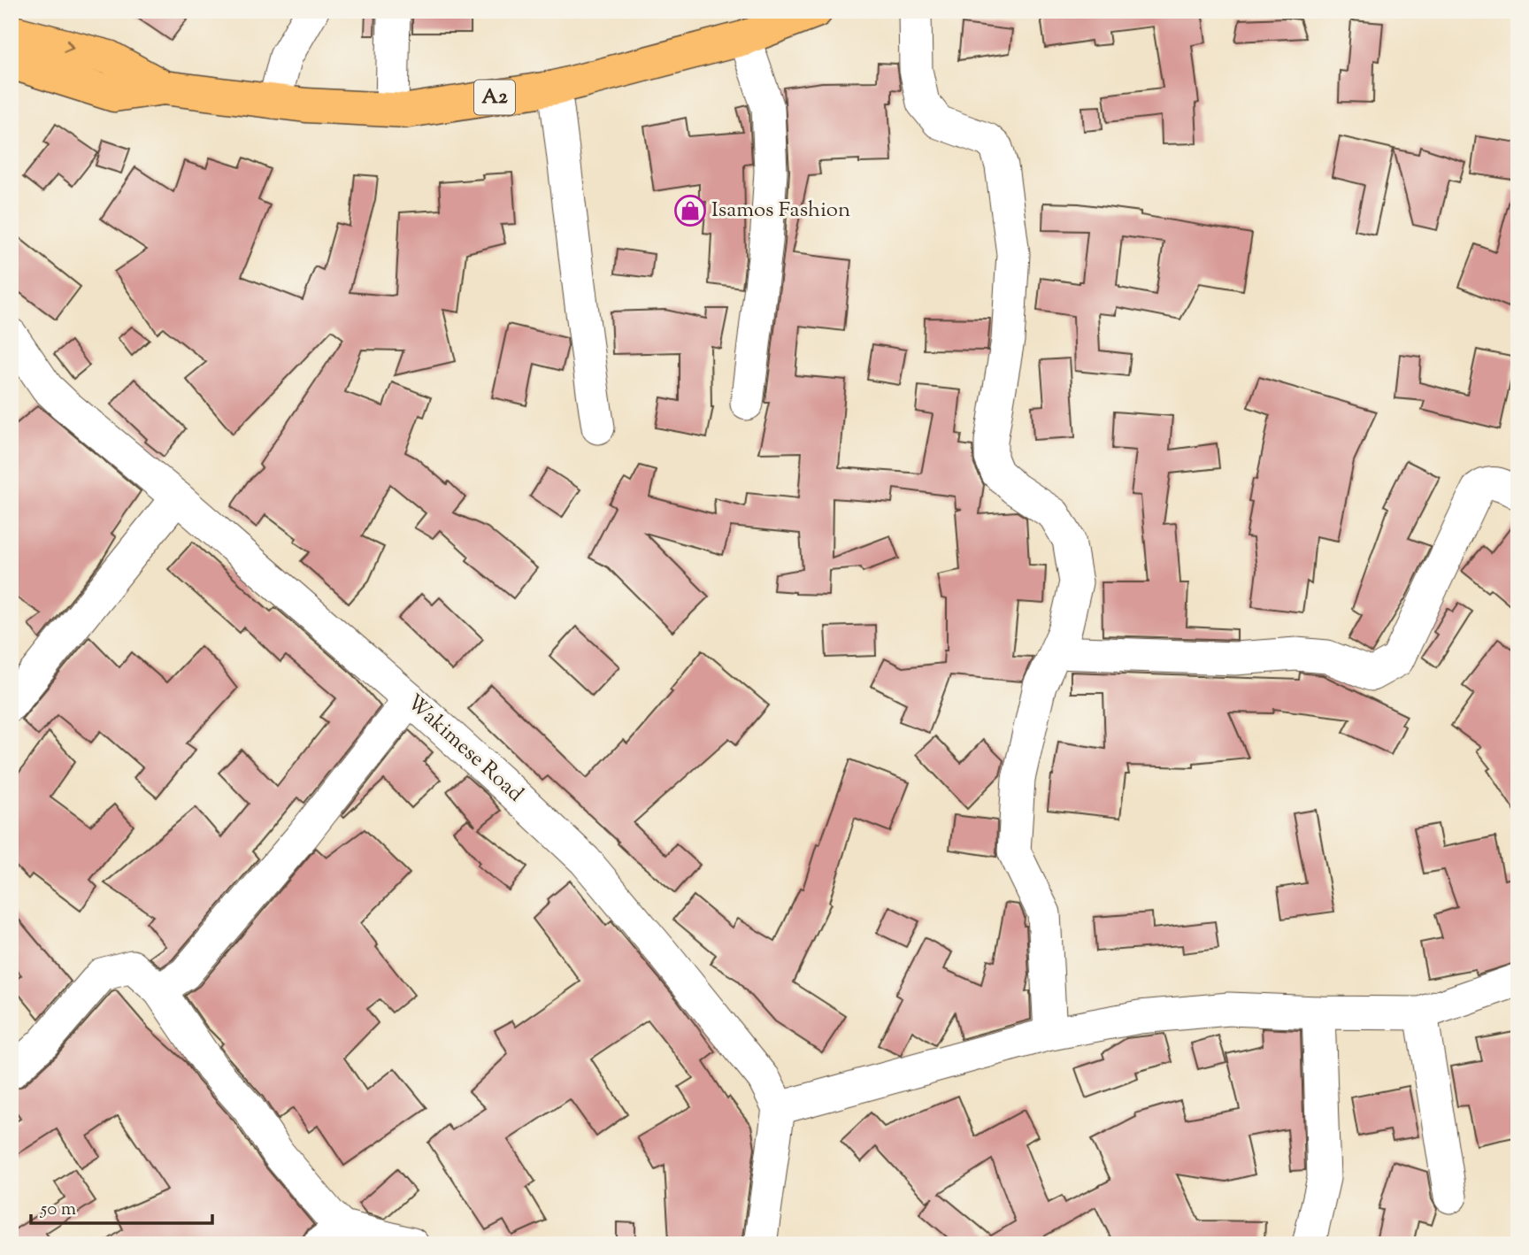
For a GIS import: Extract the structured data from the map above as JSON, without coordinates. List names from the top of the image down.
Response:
{
  "streets": {
    "main road": ["A2"],
    "street": ["Wakimese Road"]
  },
  "places": {
    "shop": ["Isamos Fashion"]
  },
  "scale_bar": "50 m"
}
